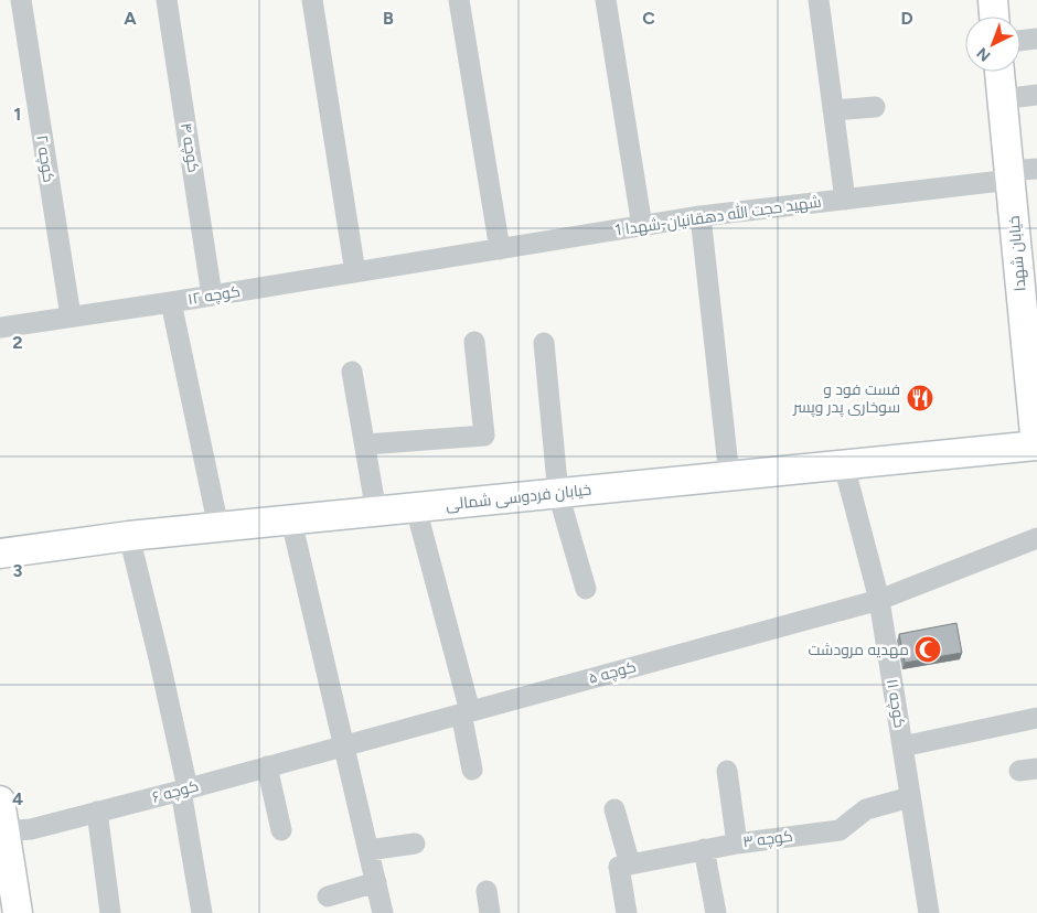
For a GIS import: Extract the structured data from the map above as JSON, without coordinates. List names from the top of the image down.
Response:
{
  "streets": {
    "street": [
      "کوچه ۴",
      "کوچه ۲",
      "شهید حجت الله دهقانیان-شهدا 1",
      "خیابان شهدا",
      "کوچه ۱۲",
      "خیابان فردوسی شمالی",
      "کوچه ۵",
      "کوچه ۱۱",
      "کوچه ۶",
      "کوچه ۳"
    ]
  },
  "crossings": [
    ["کوچه ۴", "کوچه ۱۲"],
    ["کوچه ۲", "کوچه ۱۲"],
    ["شهید حجت الله دهقانیان-شهدا 1", "خیابان شهدا"],
    ["شهید حجت الله دهقانیان-شهدا 1", "کوچه ۱۲"],
    ["خیابان شهدا", "خیابان فردوسی شمالی"],
    ["خیابان فردوسی شمالی", "کوچه ۱۱"],
    ["کوچه ۵", "کوچه ۱۱"],
    ["کوچه ۵", "کوچه ۶"],
    ["کوچه ۱۱", "کوچه ۳"]
  ],
  "places": {
    "restaurant": ["فست فود و سوخاری پدر وپسر"],
    "mosque": ["مهدیه مرودشت"]
  },
  "north": "bottom left",
  "grid": {
    "columns": [
      "A",
      "B",
      "C",
      "D"
    ],
    "rows": [
      "1",
      "2",
      "3",
      "4"
    ]
  }
}
